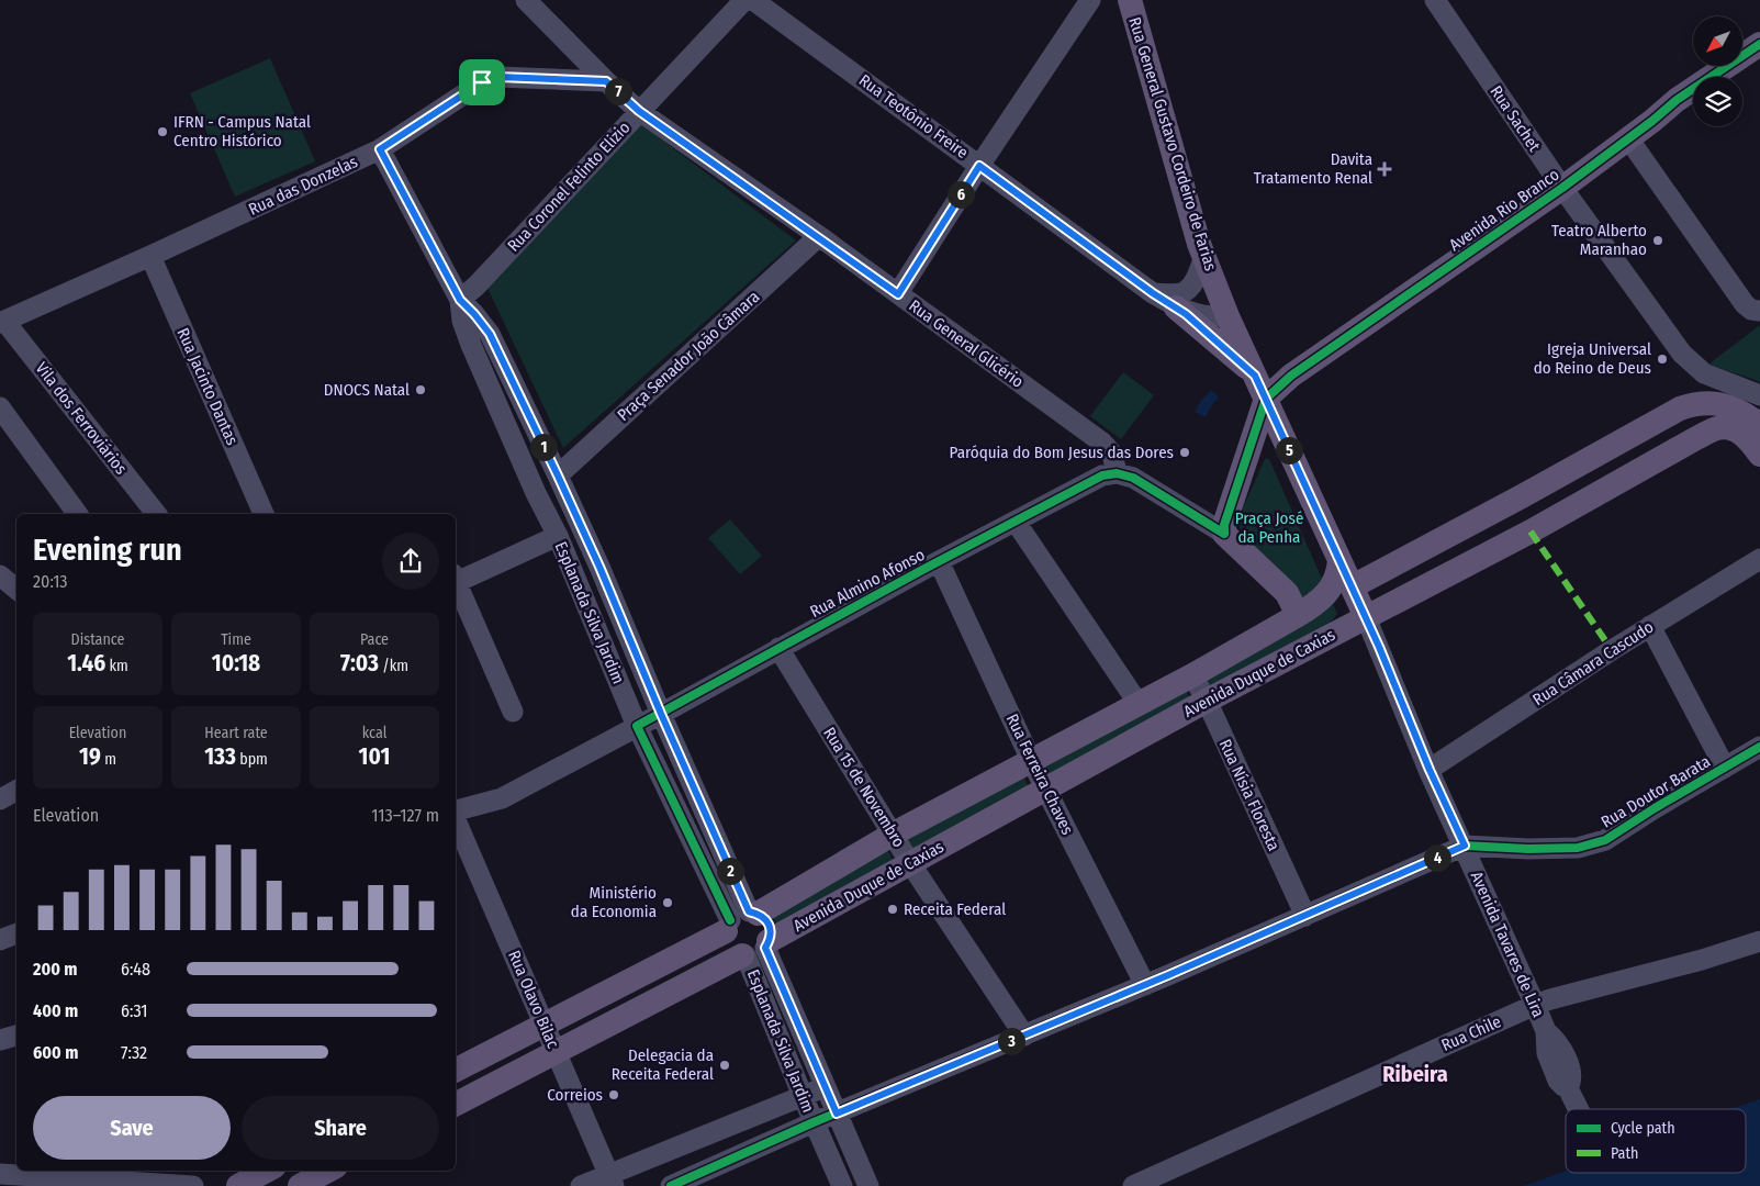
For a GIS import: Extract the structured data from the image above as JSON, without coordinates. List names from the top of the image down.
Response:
{
  "streets": {
    "main road": [
      "Rua General Gustavo Cordeiro de Farias",
      "Avenida Rio Branco",
      "Avenida Duque de Caxias",
      "Avenida Tavares de Lira"
    ],
    "street": [
      "Rua Teotônio Freire",
      "Rua Sachet",
      "Rua das Donzelas",
      "Rua Coronel Felinto Elizio",
      "Rua General Glicério",
      "Praça Senador João Câmara",
      "Rua Jacinto Dantas",
      "Vila dos Ferroviários",
      "Rua Almino Afonso",
      "Esplanada Silva Jardim",
      "Rua Câmara Cascudo",
      "Rua Ferreira Chaves",
      "Rua 15 de Novembro",
      "Rua Doutor Barata",
      "Rua Nísia Floresta",
      "Rua Olavo Bilac",
      "Rua Chile"
    ]
  },
  "crossings": [
    ["Rua Teotônio Freire", "Rua General Gustavo Cordeiro de Farias"],
    ["Rua Sachet", "Avenida Rio Branco"],
    ["Rua Sachet", "Avenida Duque de Caxias"],
    ["Rua General Gustavo Cordeiro de Farias", "Avenida Rio Branco"],
    ["Rua General Gustavo Cordeiro de Farias", "Avenida Duque de Caxias"],
    ["Rua General Gustavo Cordeiro de Farias", "Avenida Tavares de Lira"],
    ["Rua das Donzelas", "Rua General Glicério"],
    ["Rua das Donzelas", "Rua Jacinto Dantas"],
    ["Rua das Donzelas", "Vila dos Ferroviários"],
    ["Rua das Donzelas", "Esplanada Silva Jardim"],
    ["Rua Coronel Felinto Elizio", "Rua General Glicério"],
    ["Rua Coronel Felinto Elizio", "Esplanada Silva Jardim"],
    ["Rua General Glicério", "Praça Senador João Câmara"],
    ["Rua General Glicério", "Rua Almino Afonso"],
    ["Praça Senador João Câmara", "Esplanada Silva Jardim"],
    ["Rua Almino Afonso", "Esplanada Silva Jardim"],
    ["Rua Almino Afonso", "Rua Ferreira Chaves"],
    ["Rua Almino Afonso", "Rua 15 de Novembro"],
    ["Esplanada Silva Jardim", "Avenida Duque de Caxias"],
    ["Rua Câmara Cascudo", "Avenida Tavares de Lira"],
    ["Avenida Duque de Caxias", "Rua Ferreira Chaves"],
    ["Avenida Duque de Caxias", "Rua 15 de Novembro"],
    ["Avenida Duque de Caxias", "Rua Nísia Floresta"],
    ["Avenida Duque de Caxias", "Avenida Tavares de Lira"],
    ["Avenida Duque de Caxias", "Rua Olavo Bilac"],
    ["Rua Doutor Barata", "Avenida Tavares de Lira"],
    ["Avenida Tavares de Lira", "Rua Chile"]
  ],
  "districts": ["Ribeira"],
  "parks": ["Praça José da Penha"],
  "places": {
    "other": [
      "IFRN - Campus Natal Centro Histórico",
      "Teatro Alberto Maranhao",
      "Igreja Universal do Reino de Deus",
      "DNOCS Natal",
      "Paróquia do Bom Jesus das Dores",
      "Ministério da Economia",
      "Receita Federal",
      "Delegacia da Receita Federal",
      "Correios"
    ],
    "health": ["Davita Tratamento Renal"]
  },
  "legend": ["Cycle path", "Path"],
  "north": "bottom left",
  "page": {
    "pins": [
      "7",
      "6",
      "1",
      "5",
      "4",
      "2",
      "3"
    ],
    "heading": ["Evening run", "20:13"],
    "stats": [
      ["Distance", "1.46 km"],
      ["Time", "10:18"],
      ["Pace", "7:03 /km"],
      ["Elevation", "19 m"],
      ["Heart rate", "133 bpm"],
      ["kcal", "101"]
    ],
    "chart": ["Elevation", "113–127 m"],
    "list": [
      {
        "name": "200 m",
        "note": "6:48"
      },
      {
        "name": "400 m",
        "note": "6:31"
      },
      {
        "name": "600 m",
        "note": "7:32"
      }
    ],
    "buttons": ["Save", "Share"]
  }
}
